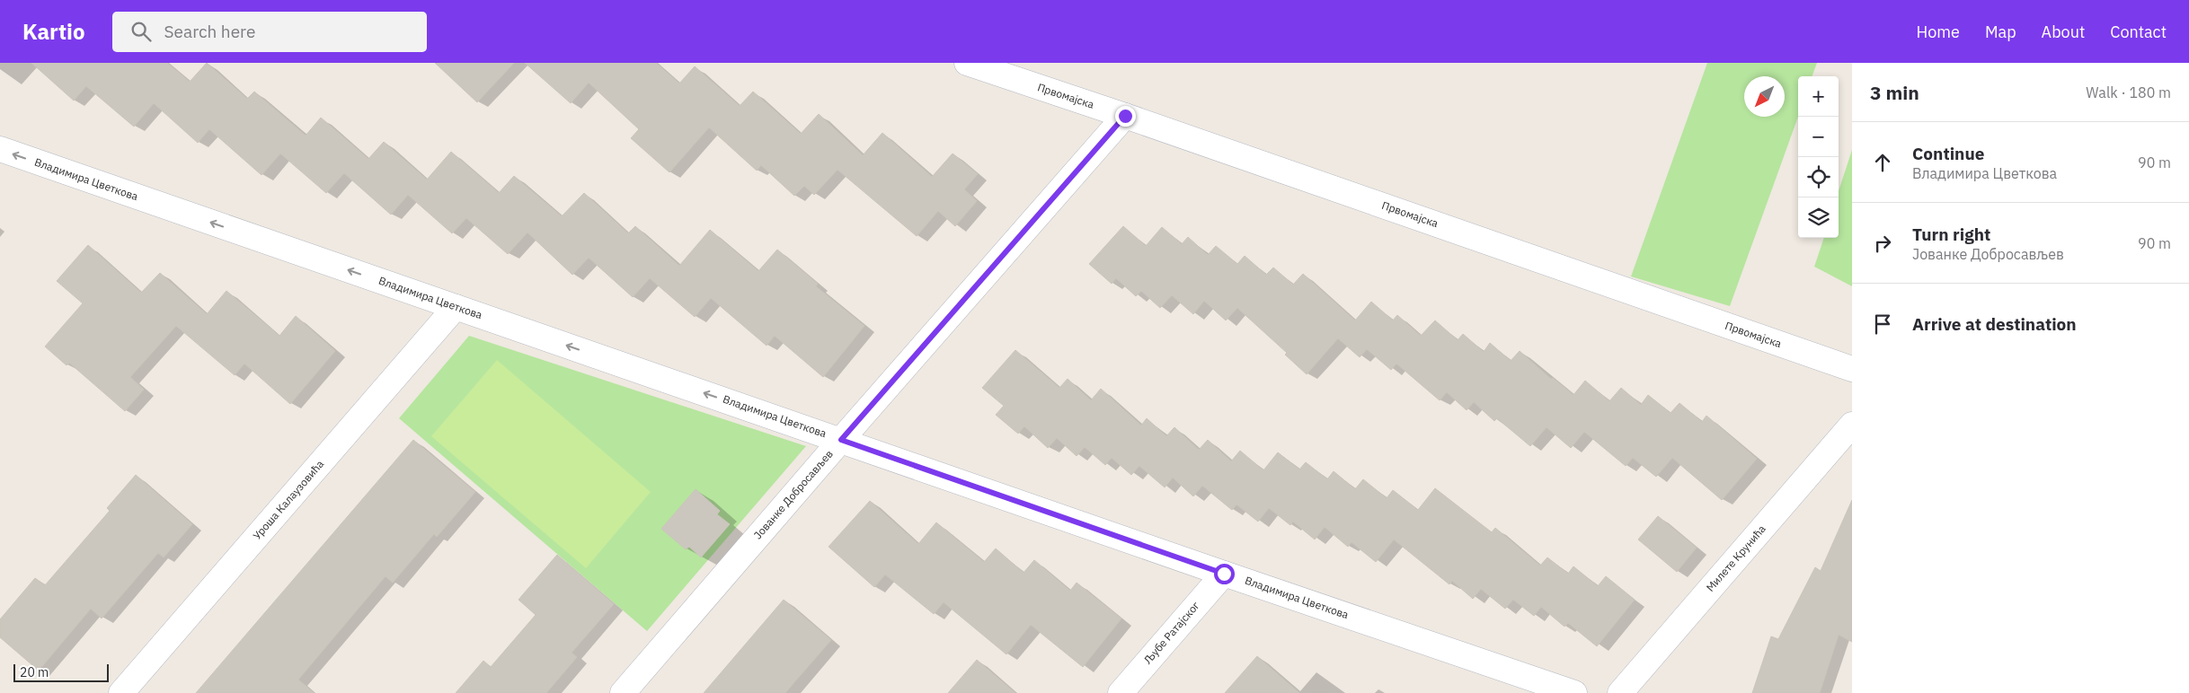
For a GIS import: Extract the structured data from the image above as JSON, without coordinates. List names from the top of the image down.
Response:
{
  "streets": {
    "street": [
      "Првомајска",
      "Владимира Цветкова",
      "Јованке Добросављев",
      "Уроша Калаузовића",
      "Милете Крунића",
      "Љубе Ратајског"
    ]
  },
  "crossings": [
    ["Првомајска", "Јованке Добросављев"],
    ["Владимира Цветкова", "Јованке Добросављев"],
    ["Владимира Цветкова", "Уроша Калаузовића"],
    ["Владимира Цветкова", "Љубе Ратајског"]
  ],
  "one_way": ["Владимира Цветкова"],
  "scale_bar": "20 m",
  "north": "bottom left",
  "page": {
    "header": "Kartio",
    "search": "Search here",
    "nav": [
      "Home",
      "Map",
      "About",
      "Contact"
    ],
    "heading": ["3 min", "Walk · 180 m"],
    "map_buttons": ["+", "−"],
    "list": [
      ["Continue", "Владимира Цветкова", "90 m"],
      ["Turn right", "Јованке Добросављев", "90 m"],
      "Arrive at destination"
    ],
    "scale": "20 m"
  }
}
